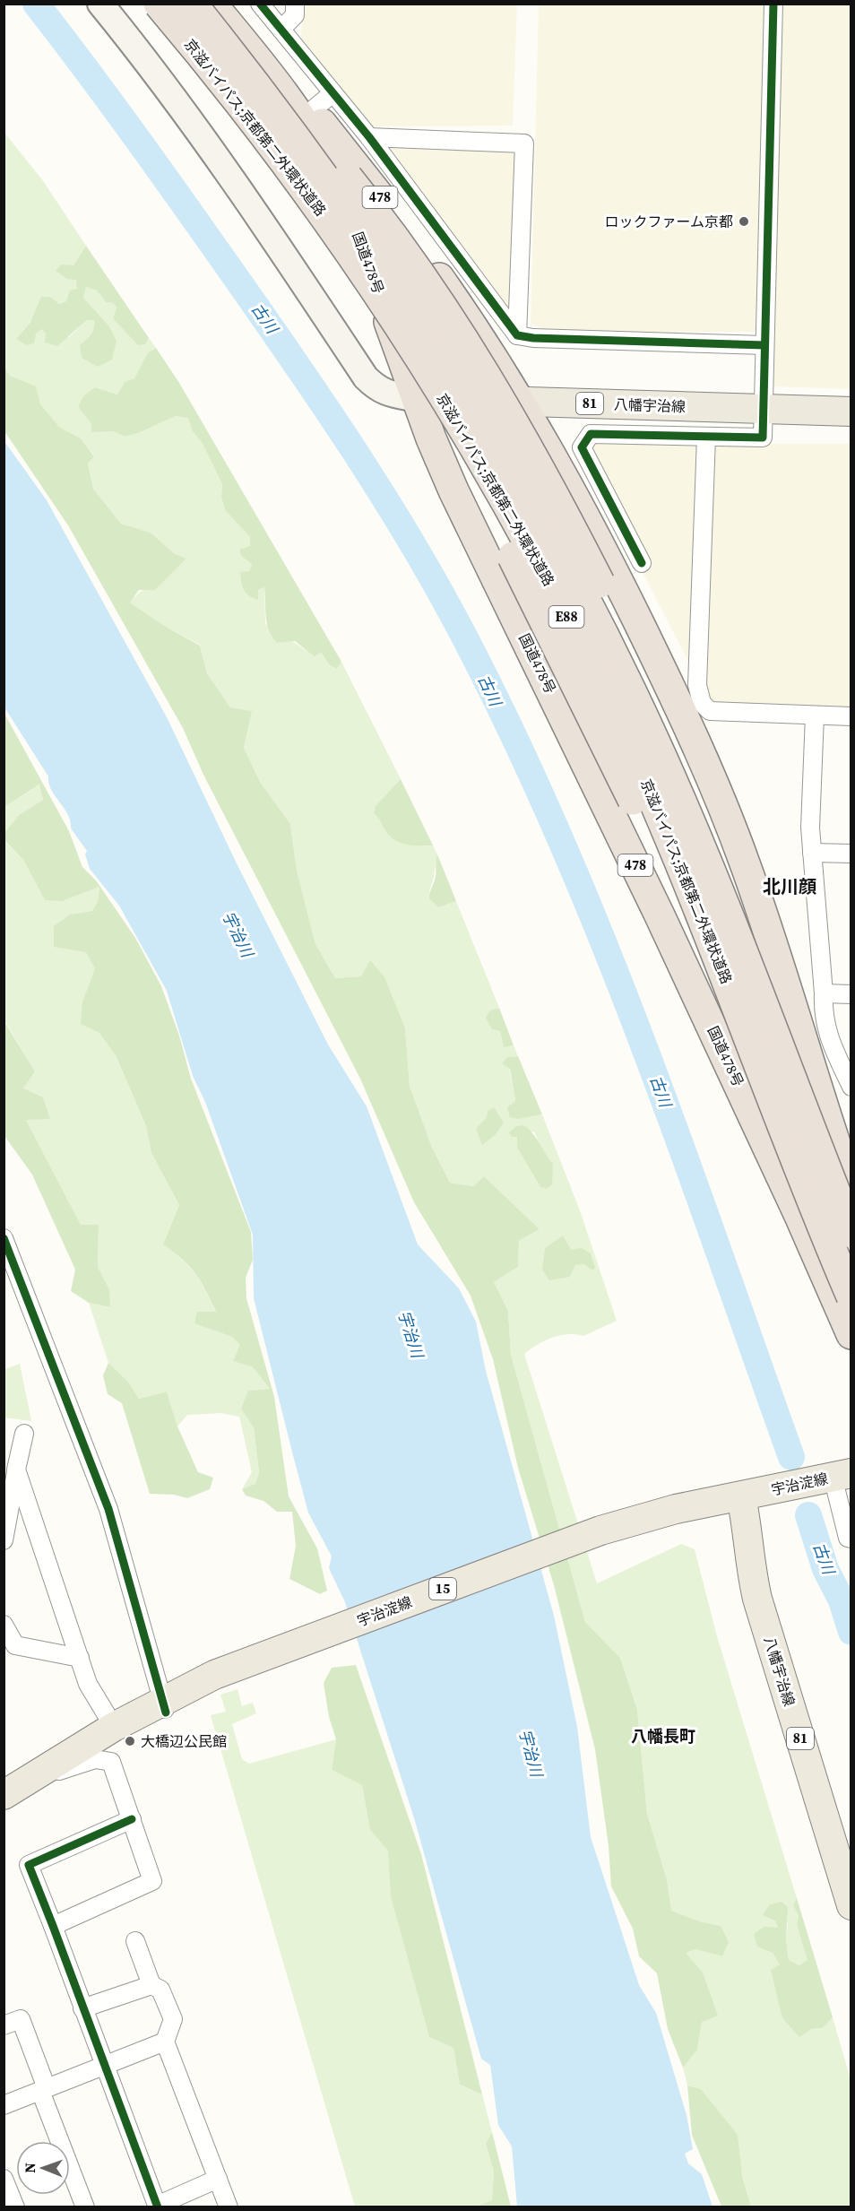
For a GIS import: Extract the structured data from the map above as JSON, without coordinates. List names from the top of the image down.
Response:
{
  "streets": {
    "highway": [
      "京滋バイパス;京都第二外環状道路",
      "478",
      "国道478号",
      "E88"
    ],
    "main road": [
      "81",
      "八幡宇治線",
      "宇治淀線",
      "15"
    ]
  },
  "crossings": [
    ["478", "八幡宇治線"],
    ["国道478号", "八幡宇治線"],
    ["八幡宇治線", "宇治淀線"]
  ],
  "districts": ["北川顔", "八幡長町"],
  "water": ["古川", "宇治川"],
  "places": ["ロックファーム京都", "大橋辺公民館"],
  "north": "left"
}
